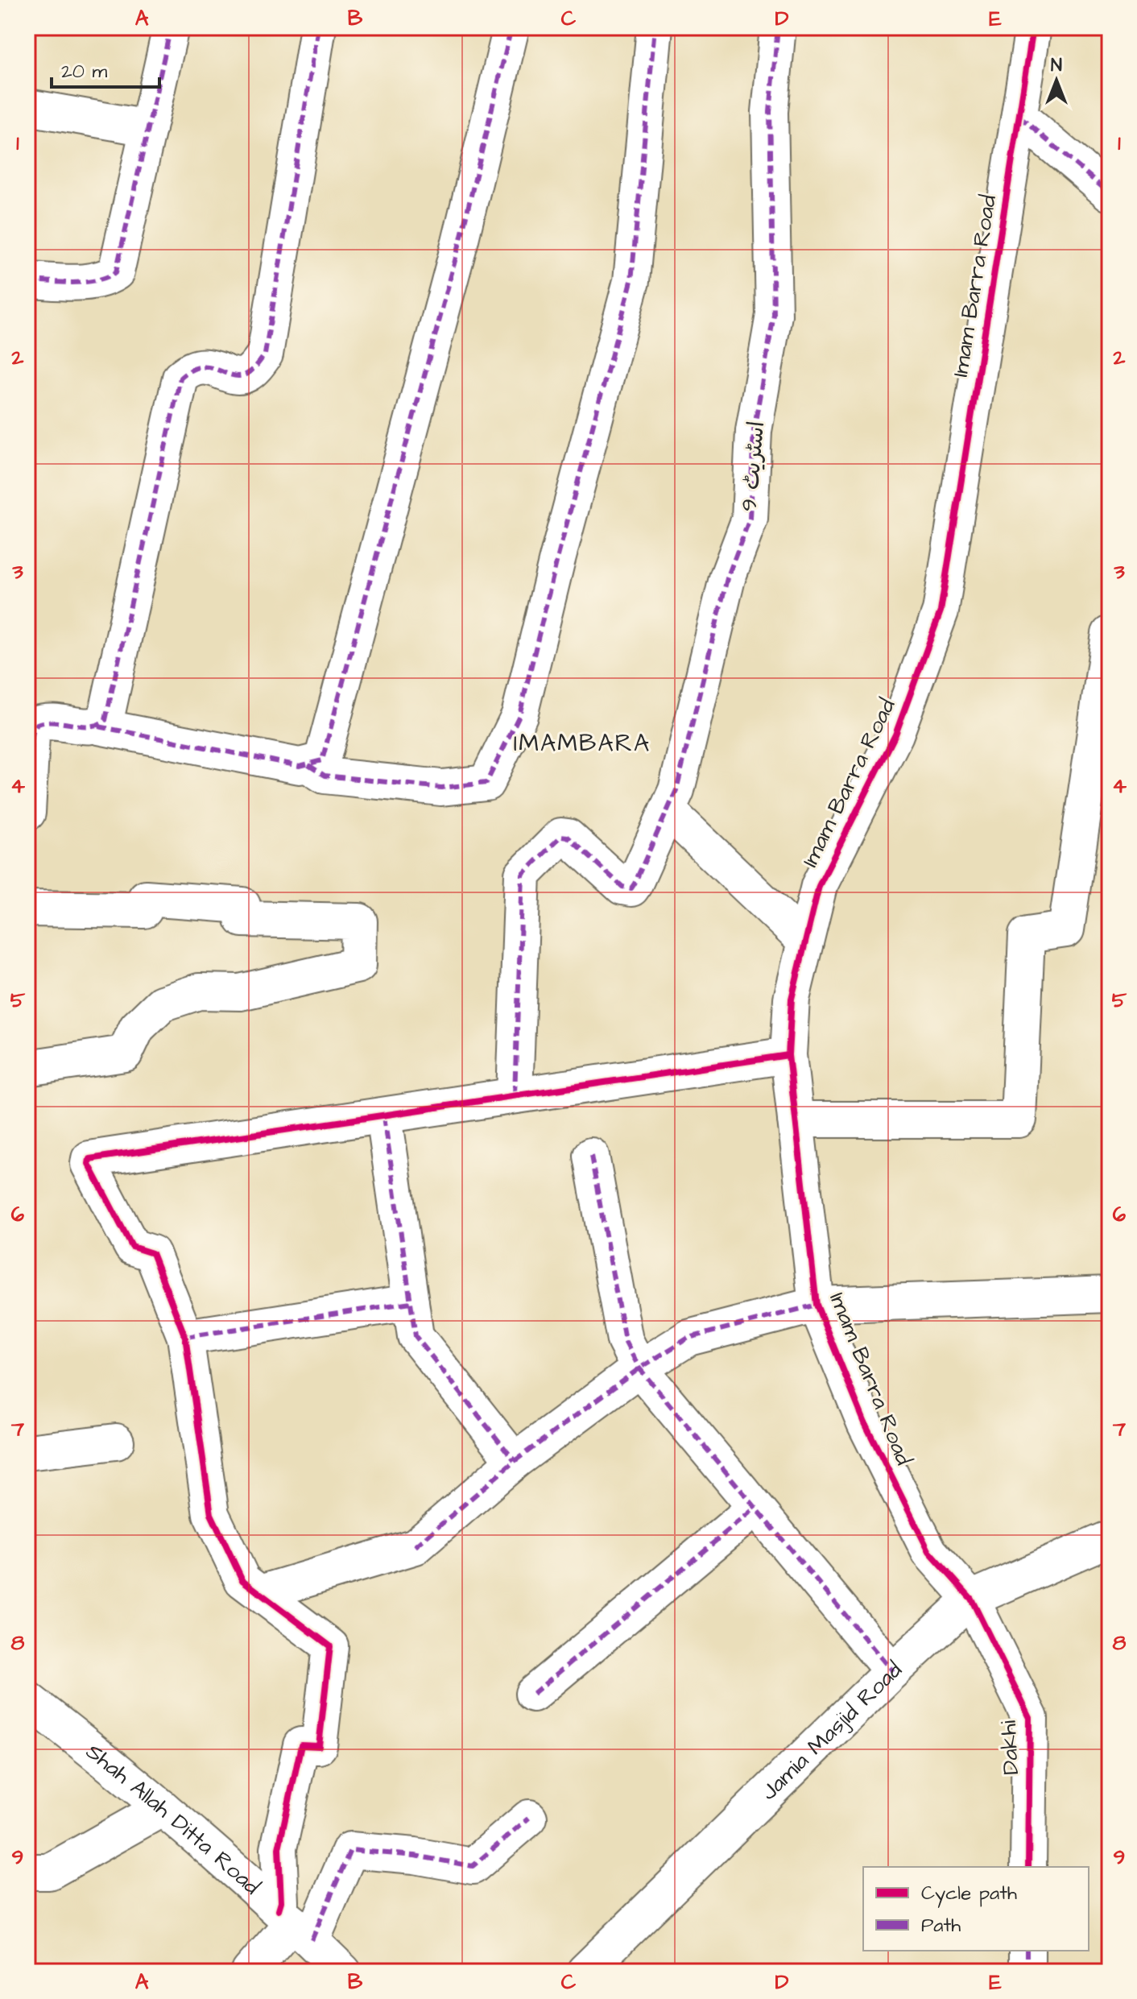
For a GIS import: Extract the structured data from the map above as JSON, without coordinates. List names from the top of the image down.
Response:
{
  "streets": {
    "street": [
      "Imam Barra Road",
      "اسٹریٹ 9",
      "Jamia Masjid Road",
      "Dakhi",
      "Shah Allah Ditta Road"
    ]
  },
  "crossings": [
    ["Imam Barra Road", "Jamia Masjid Road"],
    ["Imam Barra Road", "Dakhi"],
    ["Jamia Masjid Road", "Dakhi"]
  ],
  "districts": ["IMAMBARA"],
  "legend": ["Cycle path", "Path"],
  "scale_bar": "20 m",
  "north": "top",
  "grid": {
    "columns": [
      "A",
      "B",
      "C",
      "D",
      "E"
    ],
    "rows": [
      "1",
      "2",
      "3",
      "4",
      "5",
      "6",
      "7",
      "8",
      "9"
    ]
  }
}
